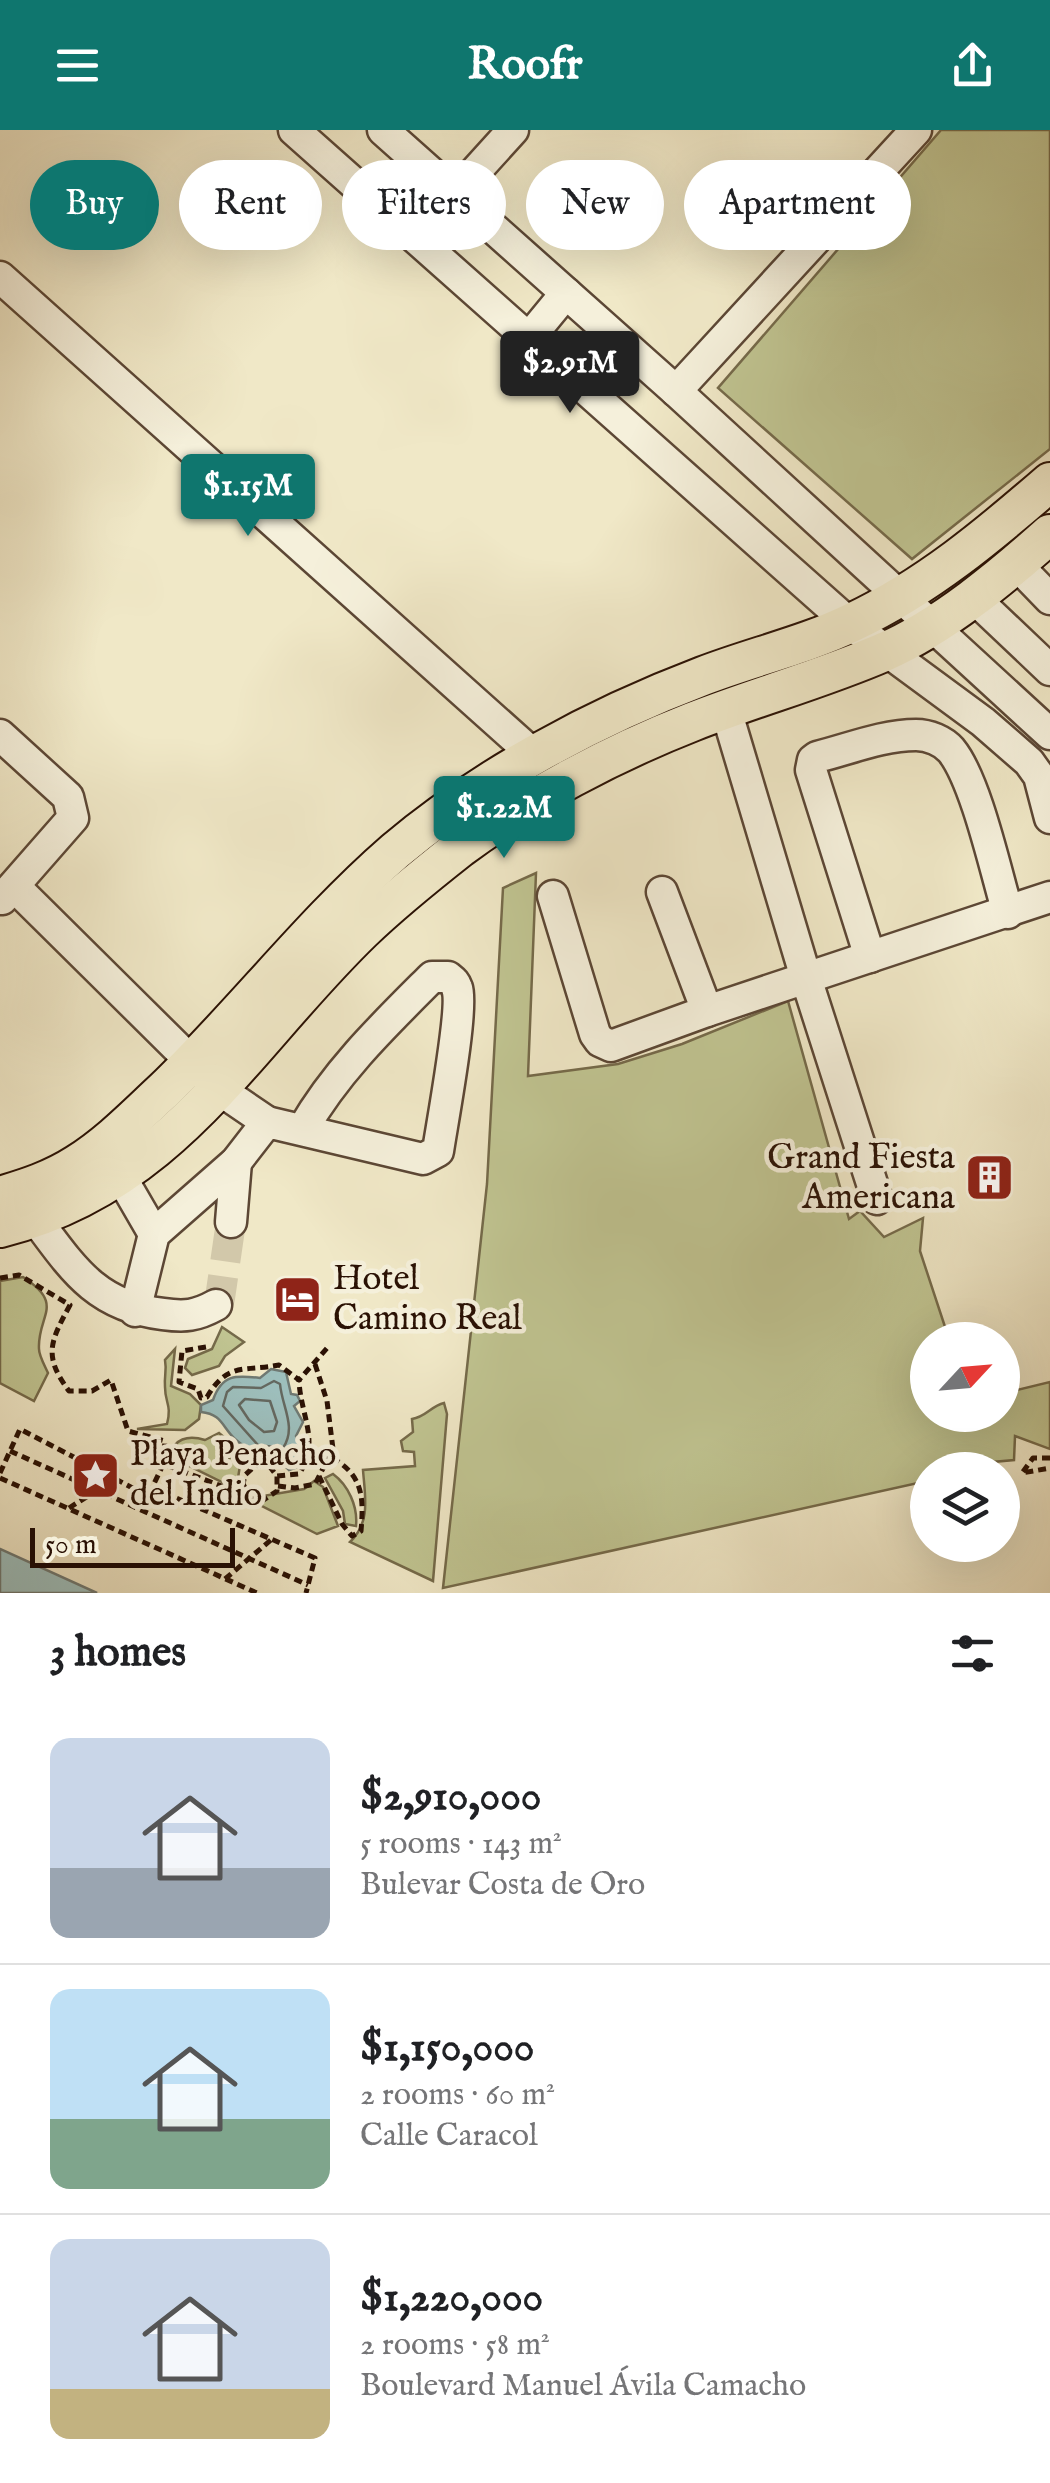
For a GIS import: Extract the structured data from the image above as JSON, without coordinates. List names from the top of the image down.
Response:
{
  "places": {
    "building": ["Grand Fiesta Americana"],
    "hotel": ["Hotel Camino Real"],
    "place": ["Playa Penacho del Indio"]
  },
  "scale_bar": "50 m",
  "north": "top right",
  "page": {
    "header": "Roofr",
    "chip": [
      "Buy",
      "Rent",
      "Filters",
      "New",
      "Apartment"
    ],
    "price": ["$2.91M", "$1.15M", "$1.22M"],
    "scale": "50 m",
    "heading": "3 homes",
    "list": [
      {
        "name": "$2,910,000",
        "note": "5 rooms · 143 m² · Bulevar Costa de Oro"
      },
      {
        "name": "$1,150,000",
        "note": "2 rooms · 60 m² · Calle Caracol"
      },
      {
        "name": "$1,220,000",
        "note": "2 rooms · 58 m² · Boulevard Manuel Ávila Camacho"
      }
    ]
  }
}
